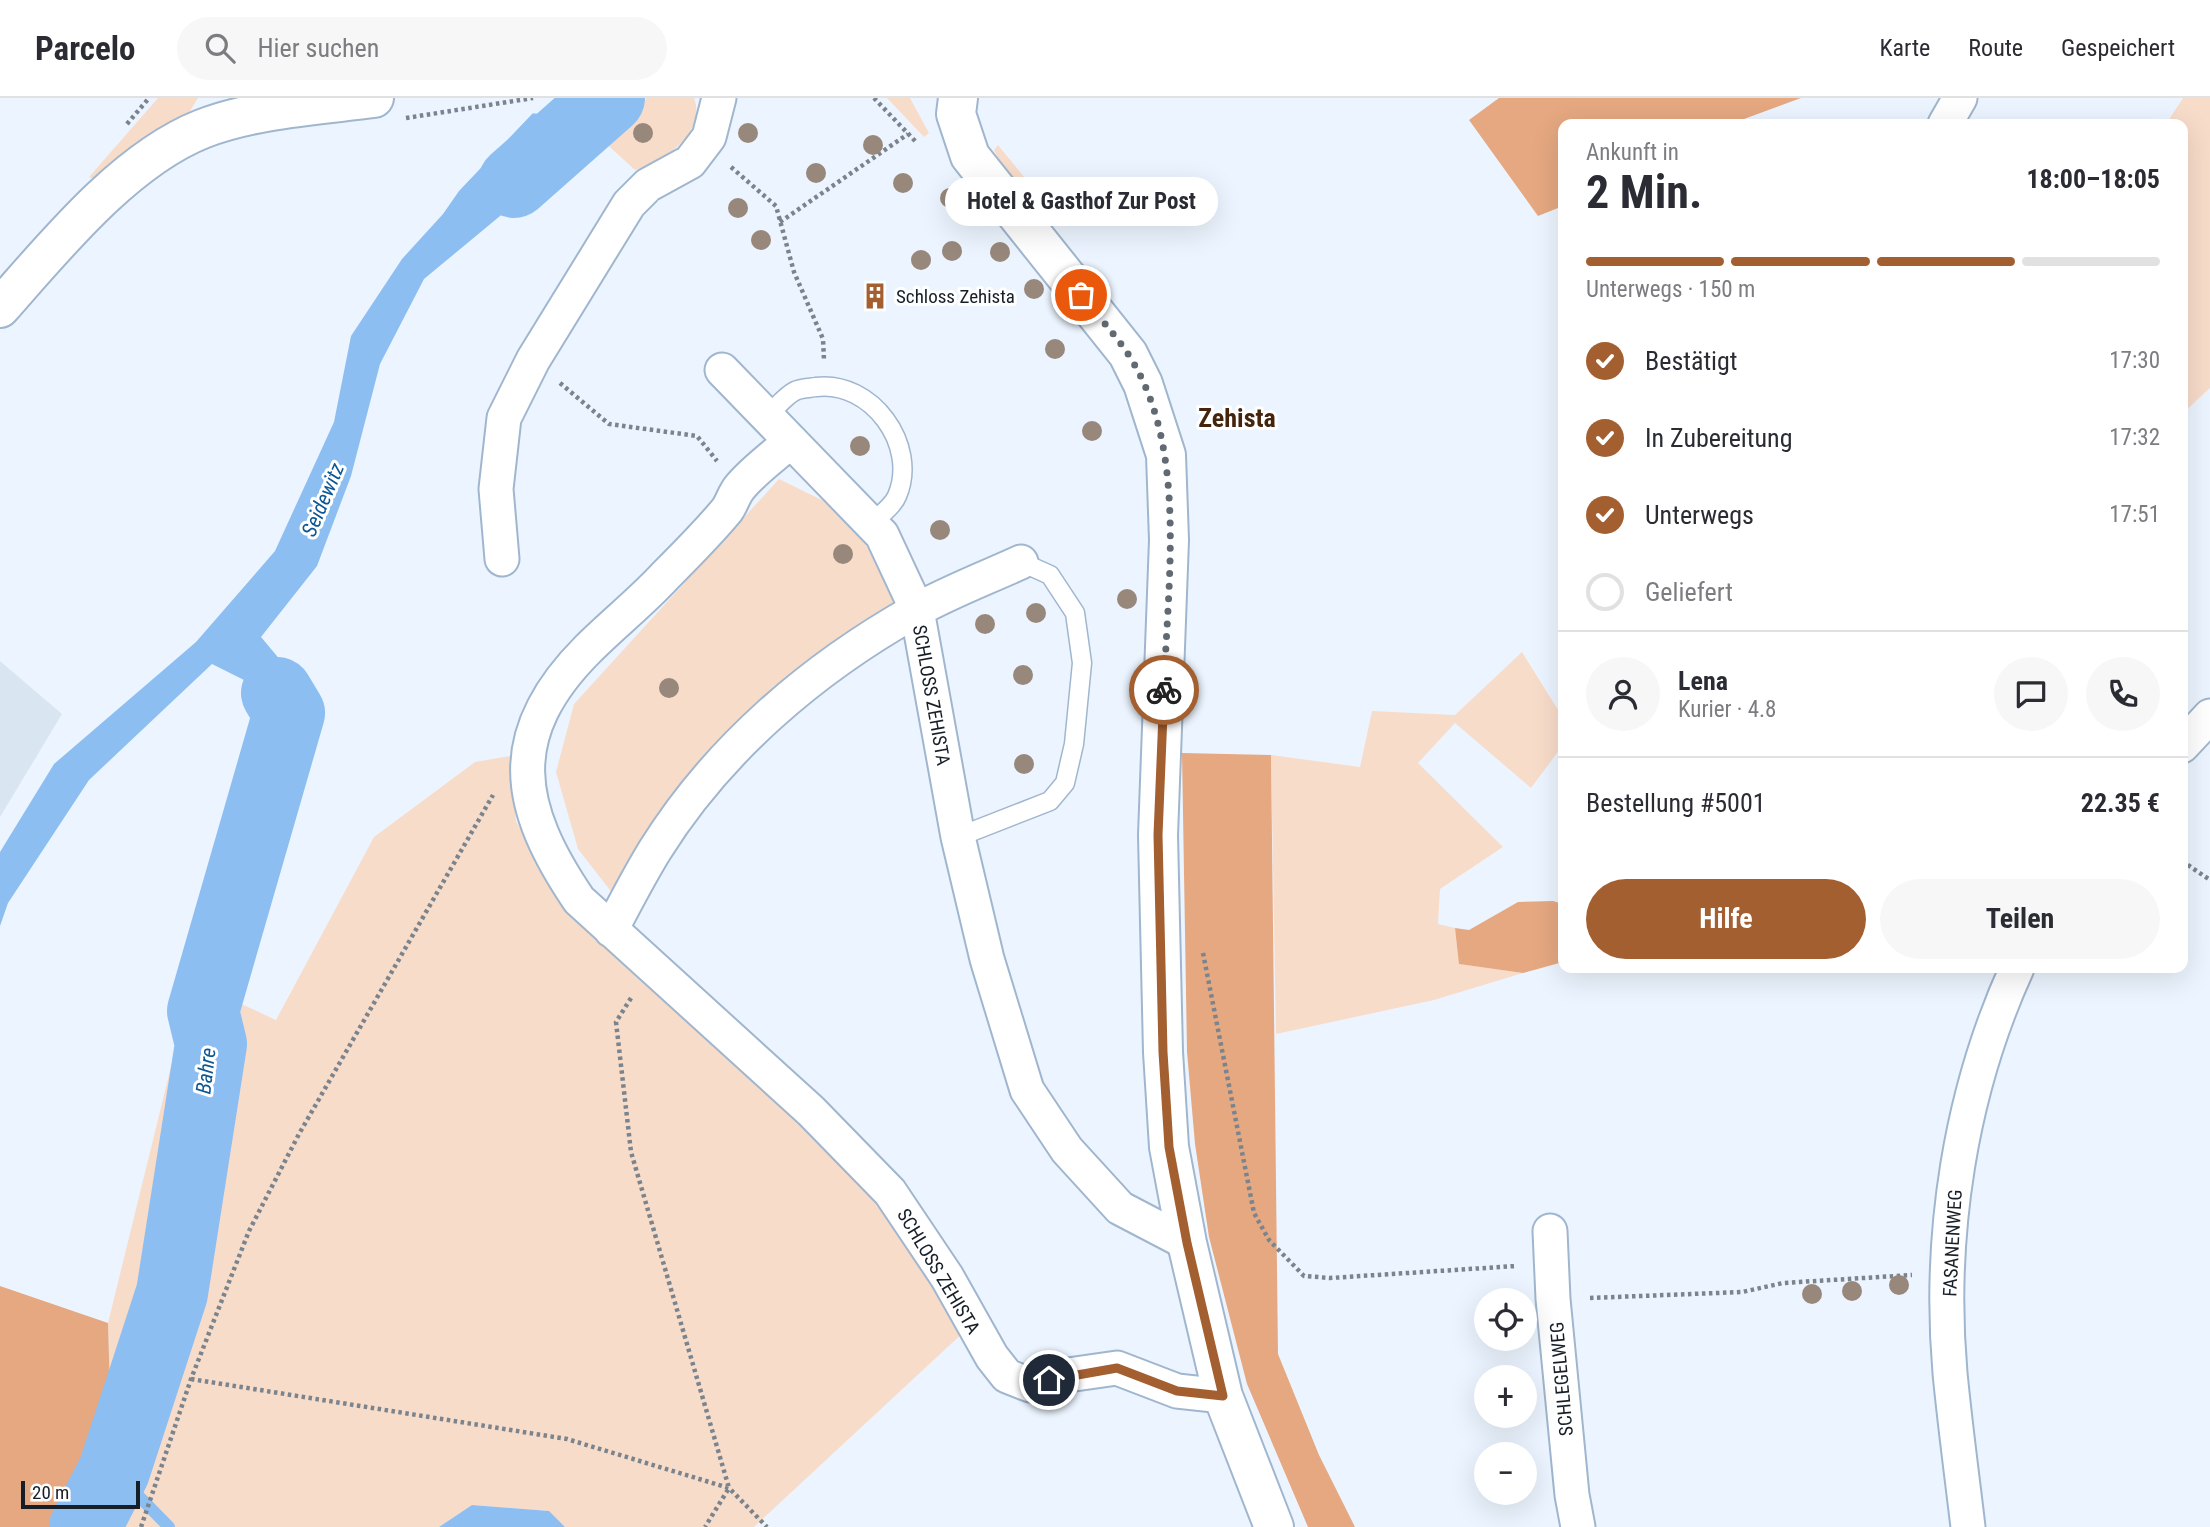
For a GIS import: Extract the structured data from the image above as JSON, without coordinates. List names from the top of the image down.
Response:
{
  "streets": {
    "street": ["SCHLOSS ZEHISTA", "FASANENWEG", "SCHLEGELWEG"]
  },
  "districts": ["Zehista"],
  "water": ["Seidewitz", "Bahre"],
  "places": {
    "other": ["Hotel & Gasthof Zur Post"],
    "building": ["Schloss Zehista"]
  },
  "scale_bar": "20 m",
  "page": {
    "header": "Parcelo",
    "search": "Hier suchen",
    "nav": ["Karte", "Route", "Gespeichert"],
    "heading": ["2 Min.", "Ankunft in", "18:00–18:05"],
    "panel": [
      "Lena",
      "Kurier · 4.8",
      "Bestellung #5001",
      "22.35 €"
    ],
    "bubble": "Hotel & Gasthof Zur Post",
    "bar": "Unterwegs · 150 m",
    "list": [
      ["Bestätigt", "17:30"],
      ["In Zubereitung", "17:32"],
      ["Unterwegs", "17:51"],
      "Geliefert"
    ],
    "buttons": ["Hilfe", "Teilen"],
    "map_buttons": ["+", "−"],
    "scale": "20 m"
  }
}
